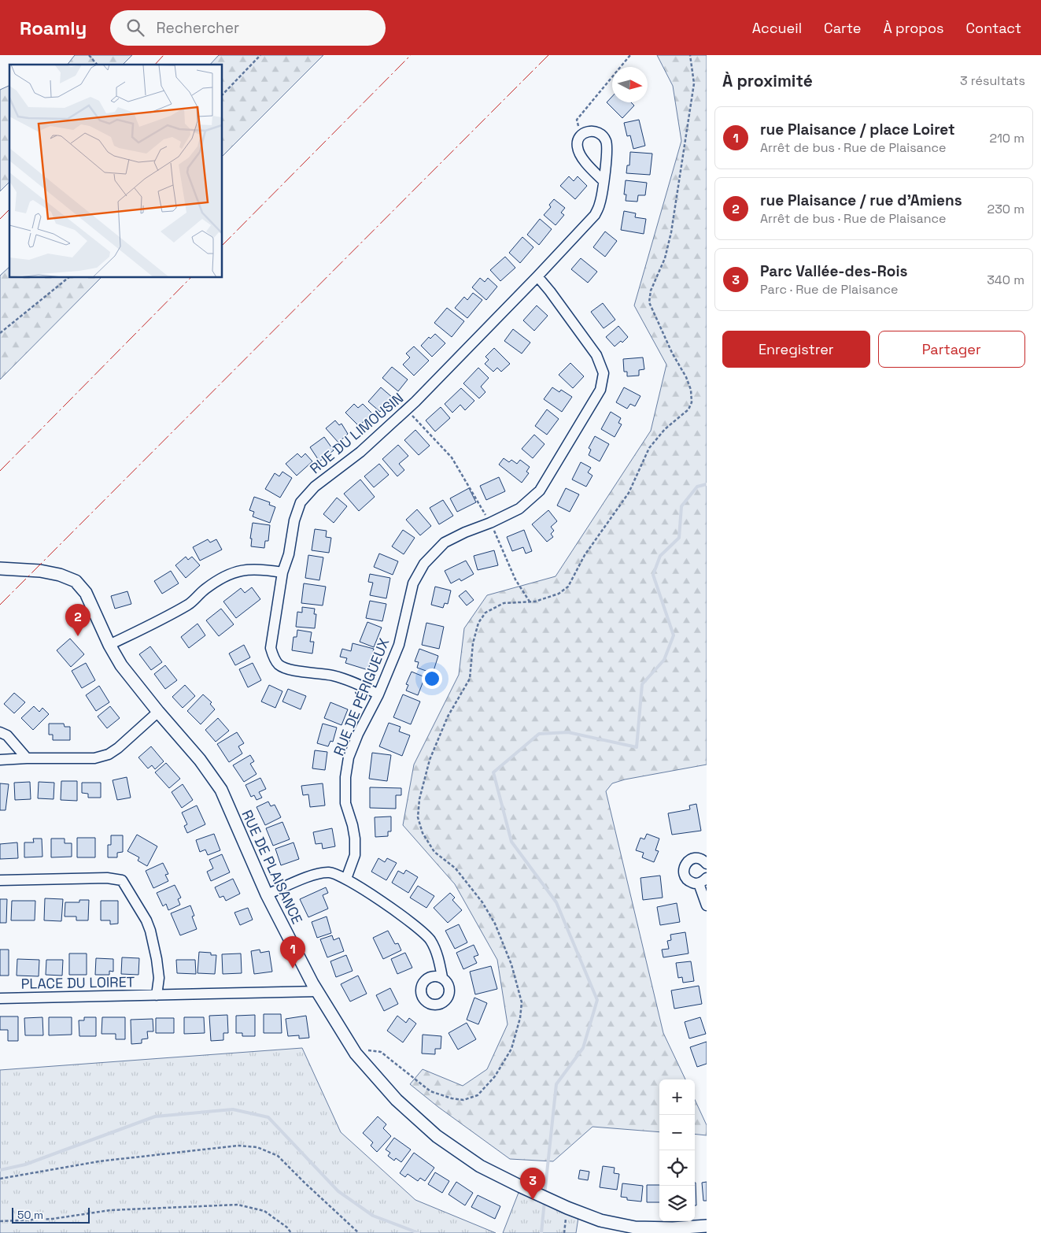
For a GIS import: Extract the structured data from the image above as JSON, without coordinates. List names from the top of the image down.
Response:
{
  "streets": {
    "street": [
      "RUE DU LIMOUSIN",
      "RUE DE PÉRIGUEUX",
      "RUE DE PLAISANCE",
      "PLACE DU LOIRET"
    ]
  },
  "crossings": [
    ["RUE DU LIMOUSIN", "RUE DE PÉRIGUEUX"],
    ["RUE DE PLAISANCE", "PLACE DU LOIRET"]
  ],
  "scale_bar": "50 m",
  "north": "right",
  "page": {
    "header": "Roamly",
    "search": "Rechercher",
    "nav": [
      "Accueil",
      "Carte",
      "À propos",
      "Contact"
    ],
    "heading": ["À proximité", "3 résultats"],
    "list": [
      {
        "mark": "1",
        "name": "rue Plaisance / place Loiret",
        "note": "Arrêt de bus · Rue de Plaisance",
        "value": "210 m"
      },
      {
        "mark": "2",
        "name": "rue Plaisance / rue d'Amiens",
        "note": "Arrêt de bus · Rue de Plaisance",
        "value": "230 m"
      },
      {
        "mark": "3",
        "name": "Parc Vallée-des-Rois",
        "note": "Parc · Rue de Plaisance",
        "value": "340 m"
      }
    ],
    "buttons": ["Enregistrer", "Partager"],
    "pins": ["2", "1", "3"],
    "map_buttons": ["+", "−"],
    "scale": "50 m"
  }
}
